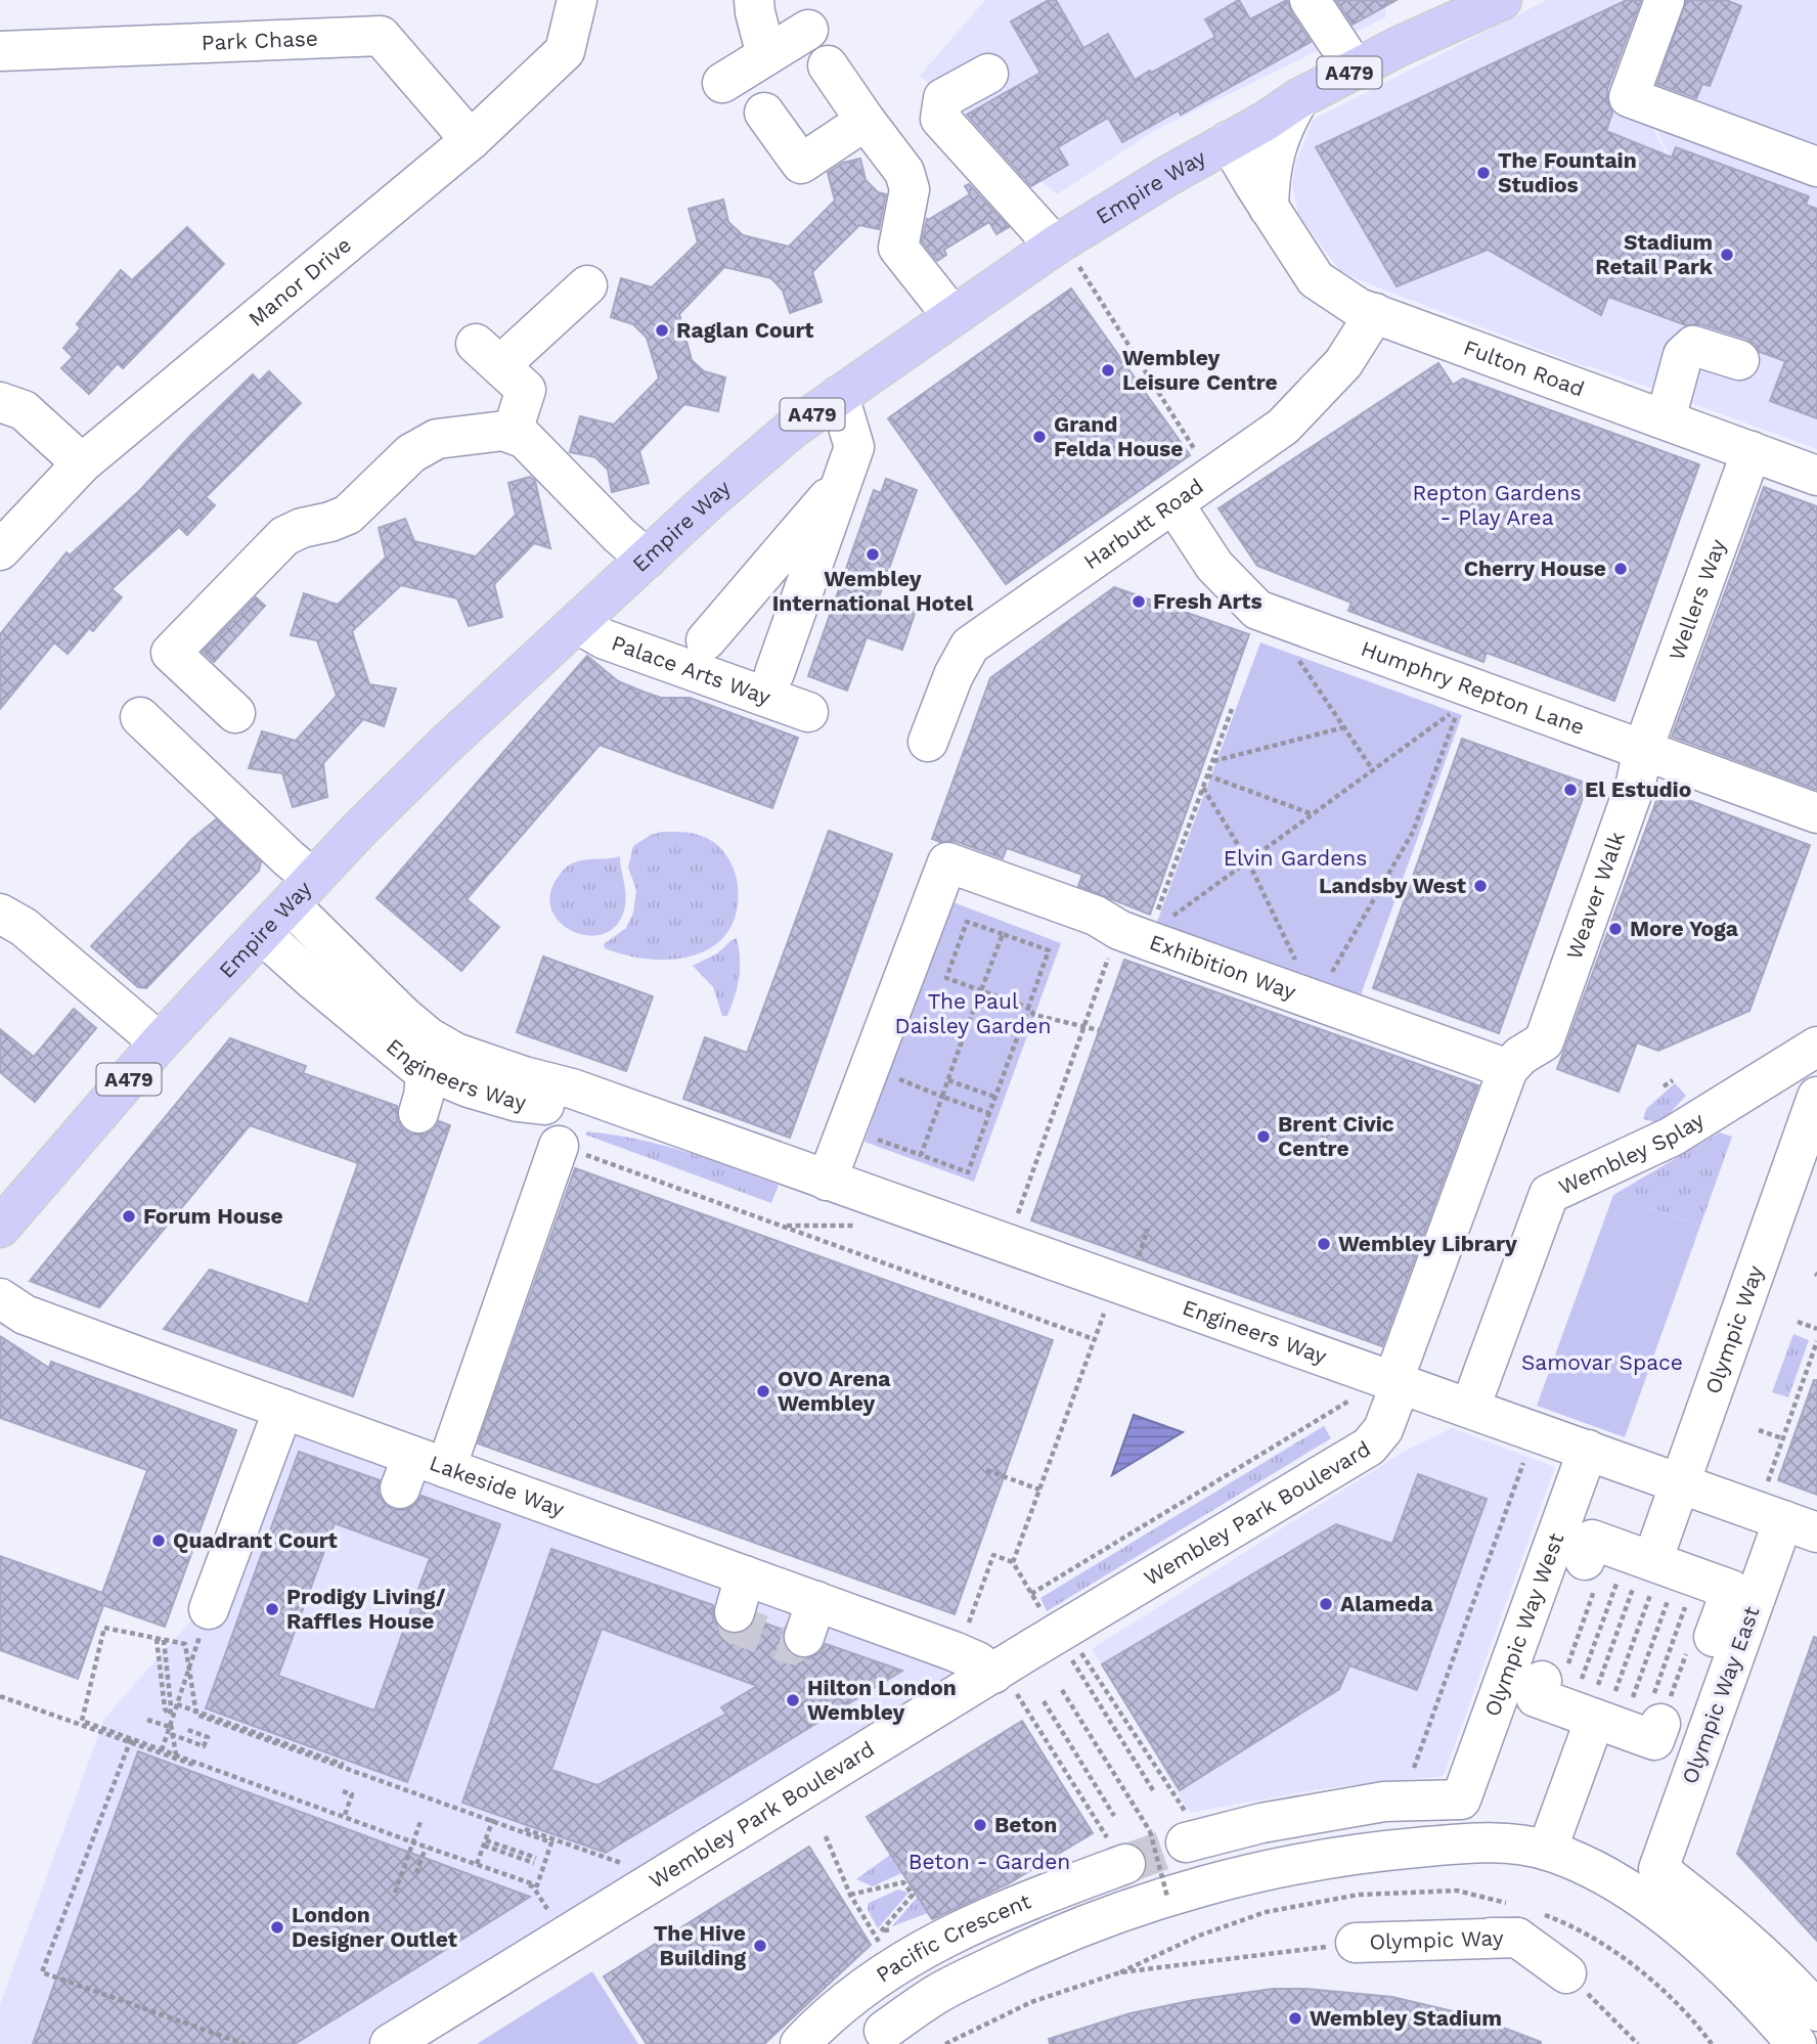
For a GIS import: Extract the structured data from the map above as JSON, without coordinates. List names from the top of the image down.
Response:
{
  "streets": {
    "main road": ["A479", "Empire Way"],
    "street": [
      "Park Chase",
      "Manor Drive",
      "Fulton Road",
      "Harbutt Road",
      "Wellers Way",
      "Palace Arts Way",
      "Humphry Repton Lane",
      "Weaver Walk",
      "Exhibition Way",
      "Engineers Way",
      "Wembley Splay",
      "Olympic Way",
      "Lakeside Way",
      "Wembley Park Boulevard",
      "Olympic Way West",
      "Olympic Way East",
      "Pacific Crescent"
    ]
  },
  "crossings": [
    ["Park Chase", "Manor Drive"],
    ["A479", "Empire Way"],
    ["Empire Way", "Fulton Road"],
    ["Empire Way", "Palace Arts Way"],
    ["Empire Way", "Engineers Way"],
    ["Fulton Road", "Harbutt Road"],
    ["Fulton Road", "Wellers Way"],
    ["Harbutt Road", "Humphry Repton Lane"],
    ["Wellers Way", "Humphry Repton Lane"],
    ["Wellers Way", "Weaver Walk"],
    ["Humphry Repton Lane", "Weaver Walk"],
    ["Weaver Walk", "Exhibition Way"],
    ["Exhibition Way", "Engineers Way"],
    ["Engineers Way", "Olympic Way"],
    ["Engineers Way", "Wembley Park Boulevard"],
    ["Engineers Way", "Olympic Way West"],
    ["Engineers Way", "Olympic Way East"],
    ["Lakeside Way", "Wembley Park Boulevard"]
  ],
  "parks": [
    "Repton Gardens - Play Area",
    "Elvin Gardens",
    "The Paul Daisley Garden",
    "Samovar Space",
    "Beton - Garden"
  ],
  "places": [
    "The Fountain Studios",
    "Stadium Retail Park",
    "Raglan Court",
    "Wembley Leisure Centre",
    "Grand Felda House",
    "Wembley International Hotel",
    "Cherry House",
    "Fresh Arts",
    "El Estudio",
    "Landsby West",
    "More Yoga",
    "Brent Civic Centre",
    "Forum House",
    "Wembley Library",
    "OVO Arena Wembley",
    "Quadrant Court",
    "Alameda",
    "Prodigy Living/ Raffles House",
    "Hilton London Wembley",
    "Beton",
    "London Designer Outlet",
    "The Hive Building",
    "Wembley Stadium"
  ]
}
